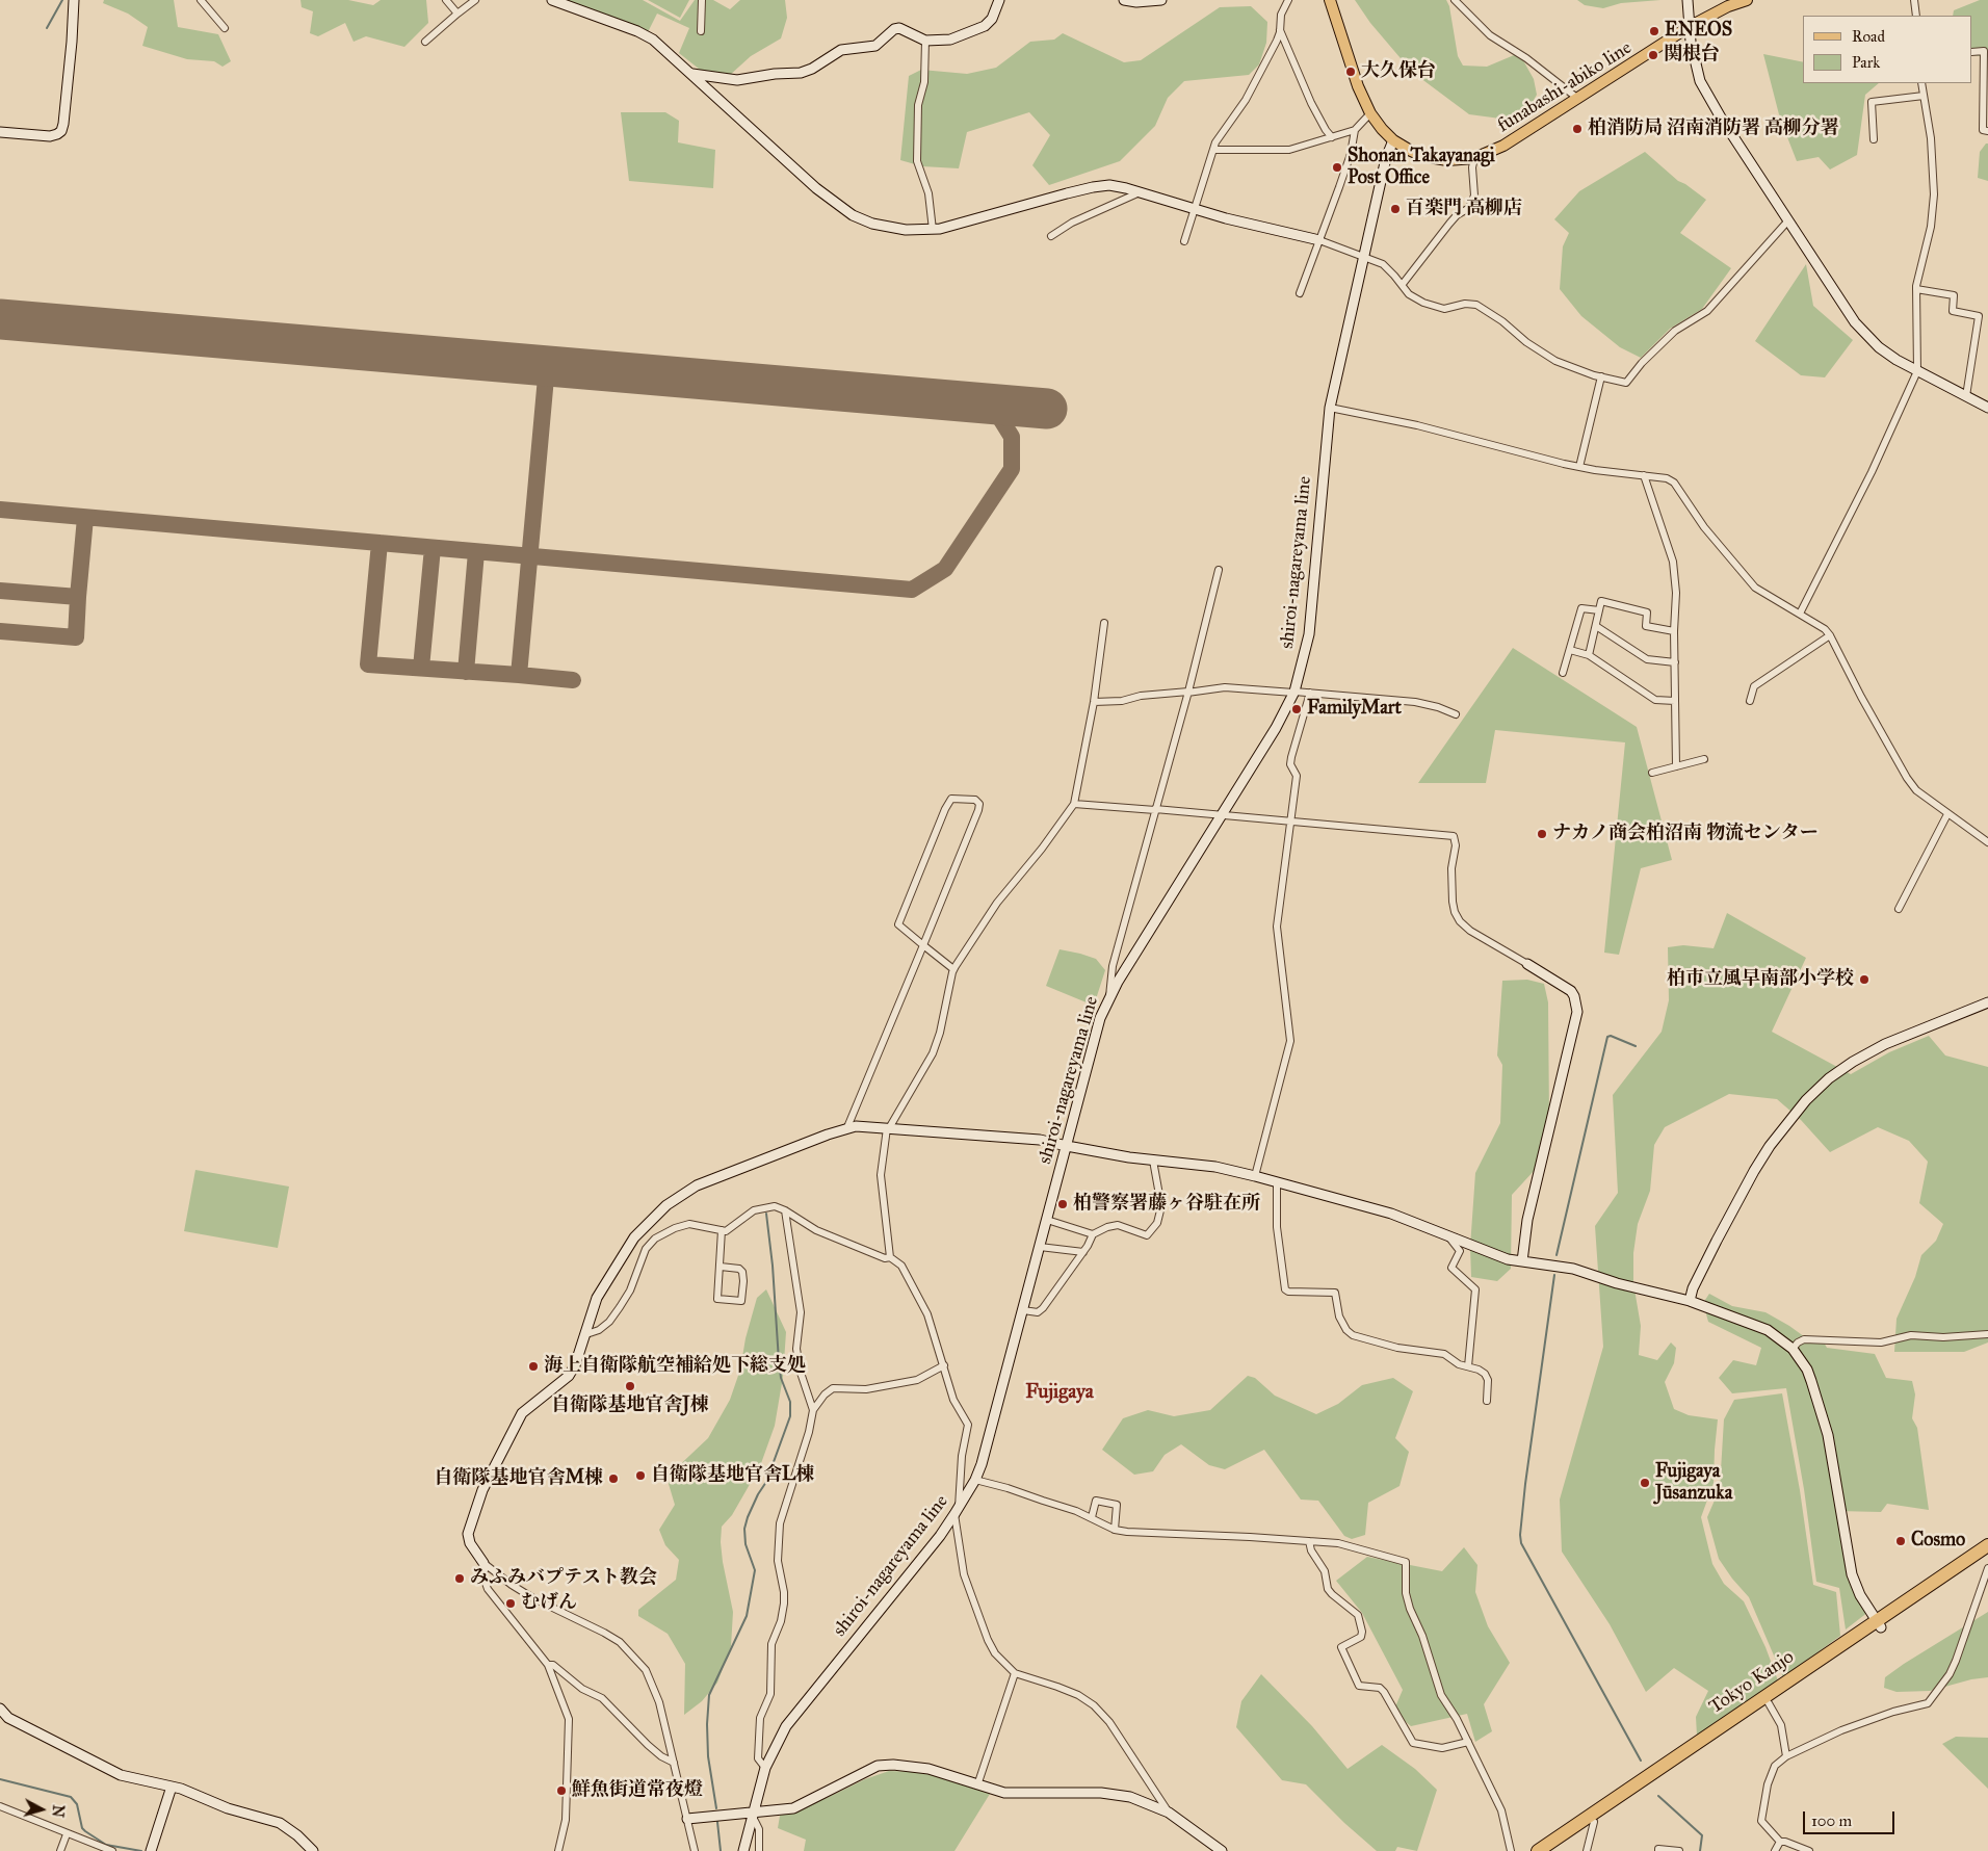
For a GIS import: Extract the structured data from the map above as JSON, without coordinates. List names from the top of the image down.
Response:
{
  "streets": {
    "highway": ["Tokyo Kanjo"],
    "main road": ["funabashi-abiko line"],
    "street": ["shiroi-nagareyama line"]
  },
  "crossings": [
    ["funabashi-abiko line", "shiroi-nagareyama line"]
  ],
  "districts": ["Fujigaya"],
  "places": [
    "ENEOS",
    "関根台",
    "大久保台",
    "柏消防局 沼南消防署 高柳分署",
    "Shonan Takayanagi Post Office",
    "百楽門 高柳店",
    "FamilyMart",
    "ナカノ商会柏沼南 物流センター",
    "柏市立風早南部小学校",
    "柏警察署藤ヶ谷駐在所",
    "海上自衛隊航空補給処下総支処",
    "自衛隊基地官舎J棟",
    "自衛隊基地官舎L棟",
    "自衛隊基地官舎M棟",
    "Fujigaya Jūsanzuka",
    "Cosmo",
    "みふみバプテスト教会",
    "むげん",
    "鮮魚街道常夜燈"
  ],
  "legend": ["Road", "Park"],
  "scale_bar": "100 m",
  "north": "right"
}
